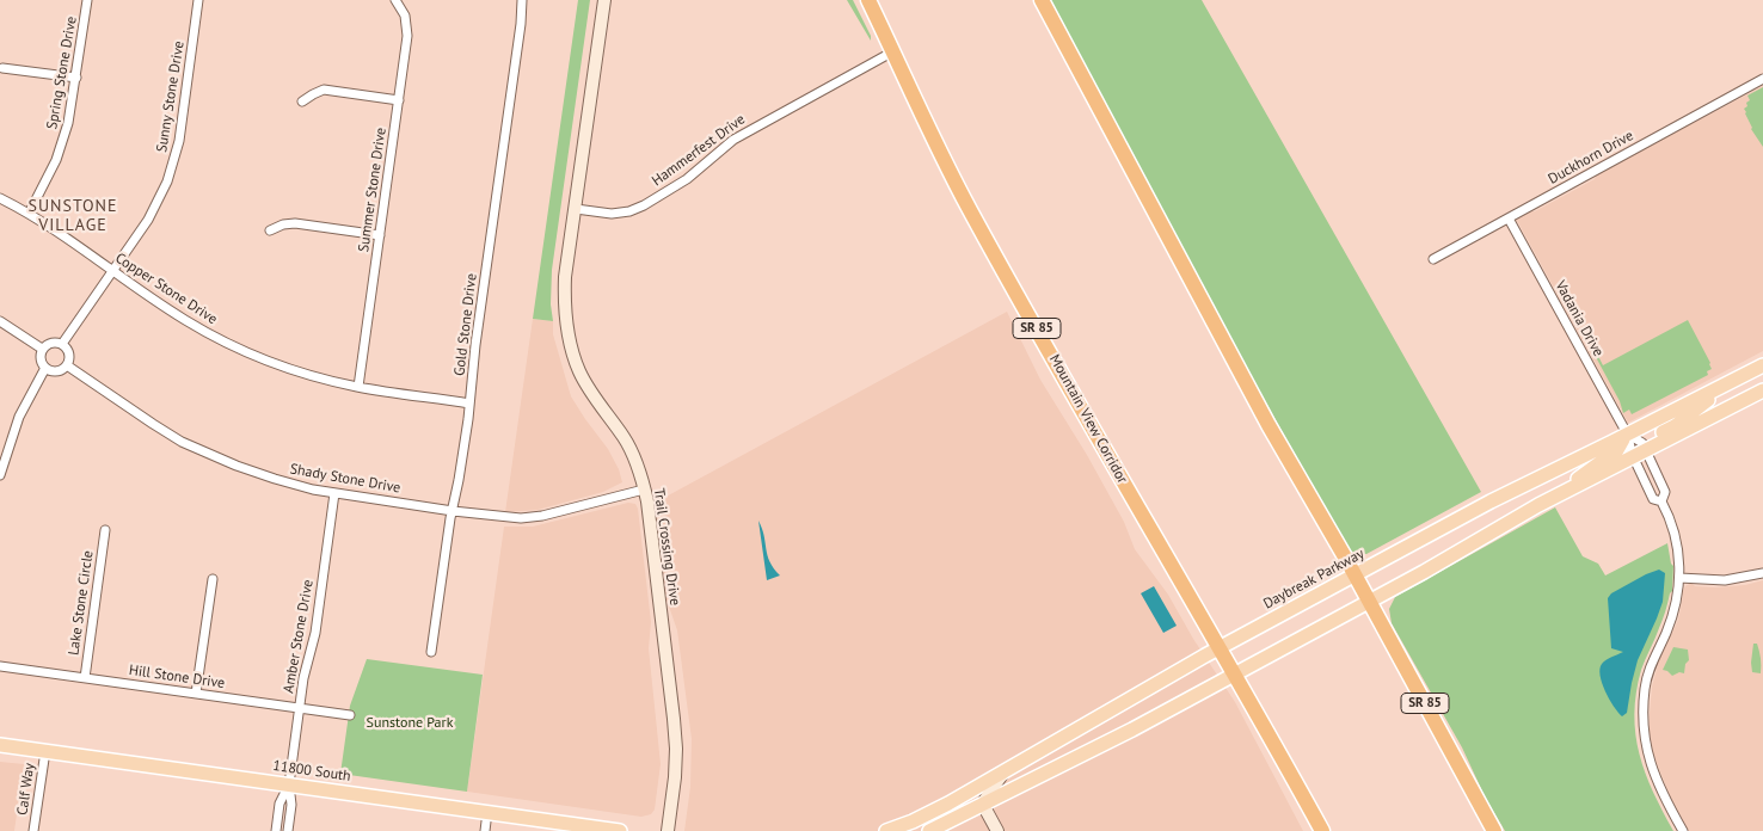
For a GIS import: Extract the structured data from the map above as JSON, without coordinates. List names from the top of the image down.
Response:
{
  "streets": {
    "highway": ["SR 85", "Mountain View Corridor"],
    "main road": ["Daybreak Parkway", "11800 South"],
    "street": [
      "Spring Stone Drive",
      "Sunny Stone Drive",
      "Hammerfest Drive",
      "Duckhorn Drive",
      "Summer Stone Drive",
      "Copper Stone Drive",
      "Vadania Drive",
      "Gold Stone Drive",
      "Shady Stone Drive",
      "Trail Crossing Drive",
      "Lake Stone Circle",
      "Amber Stone Drive",
      "Hill Stone Drive",
      "Calf Way"
    ]
  },
  "crossings": [
    ["Spring Stone Drive", "Copper Stone Drive"],
    ["Sunny Stone Drive", "Copper Stone Drive"],
    ["Sunny Stone Drive", "Shady Stone Drive"],
    ["Hammerfest Drive", "Mountain View Corridor"],
    ["Hammerfest Drive", "Trail Crossing Drive"],
    ["Duckhorn Drive", "Vadania Drive"],
    ["Summer Stone Drive", "Copper Stone Drive"],
    ["Copper Stone Drive", "Gold Stone Drive"],
    ["Vadania Drive", "Daybreak Parkway"],
    ["Gold Stone Drive", "Shady Stone Drive"],
    ["SR 85", "Daybreak Parkway"],
    ["Mountain View Corridor", "Daybreak Parkway"],
    ["Shady Stone Drive", "Trail Crossing Drive"],
    ["Shady Stone Drive", "Amber Stone Drive"],
    ["Lake Stone Circle", "Hill Stone Drive"],
    ["Amber Stone Drive", "Hill Stone Drive"],
    ["Amber Stone Drive", "11800 South"],
    ["11800 South", "Calf Way"]
  ],
  "districts": ["SUNSTONE VILLAGE"],
  "parks": ["Sunstone Park"]
}
